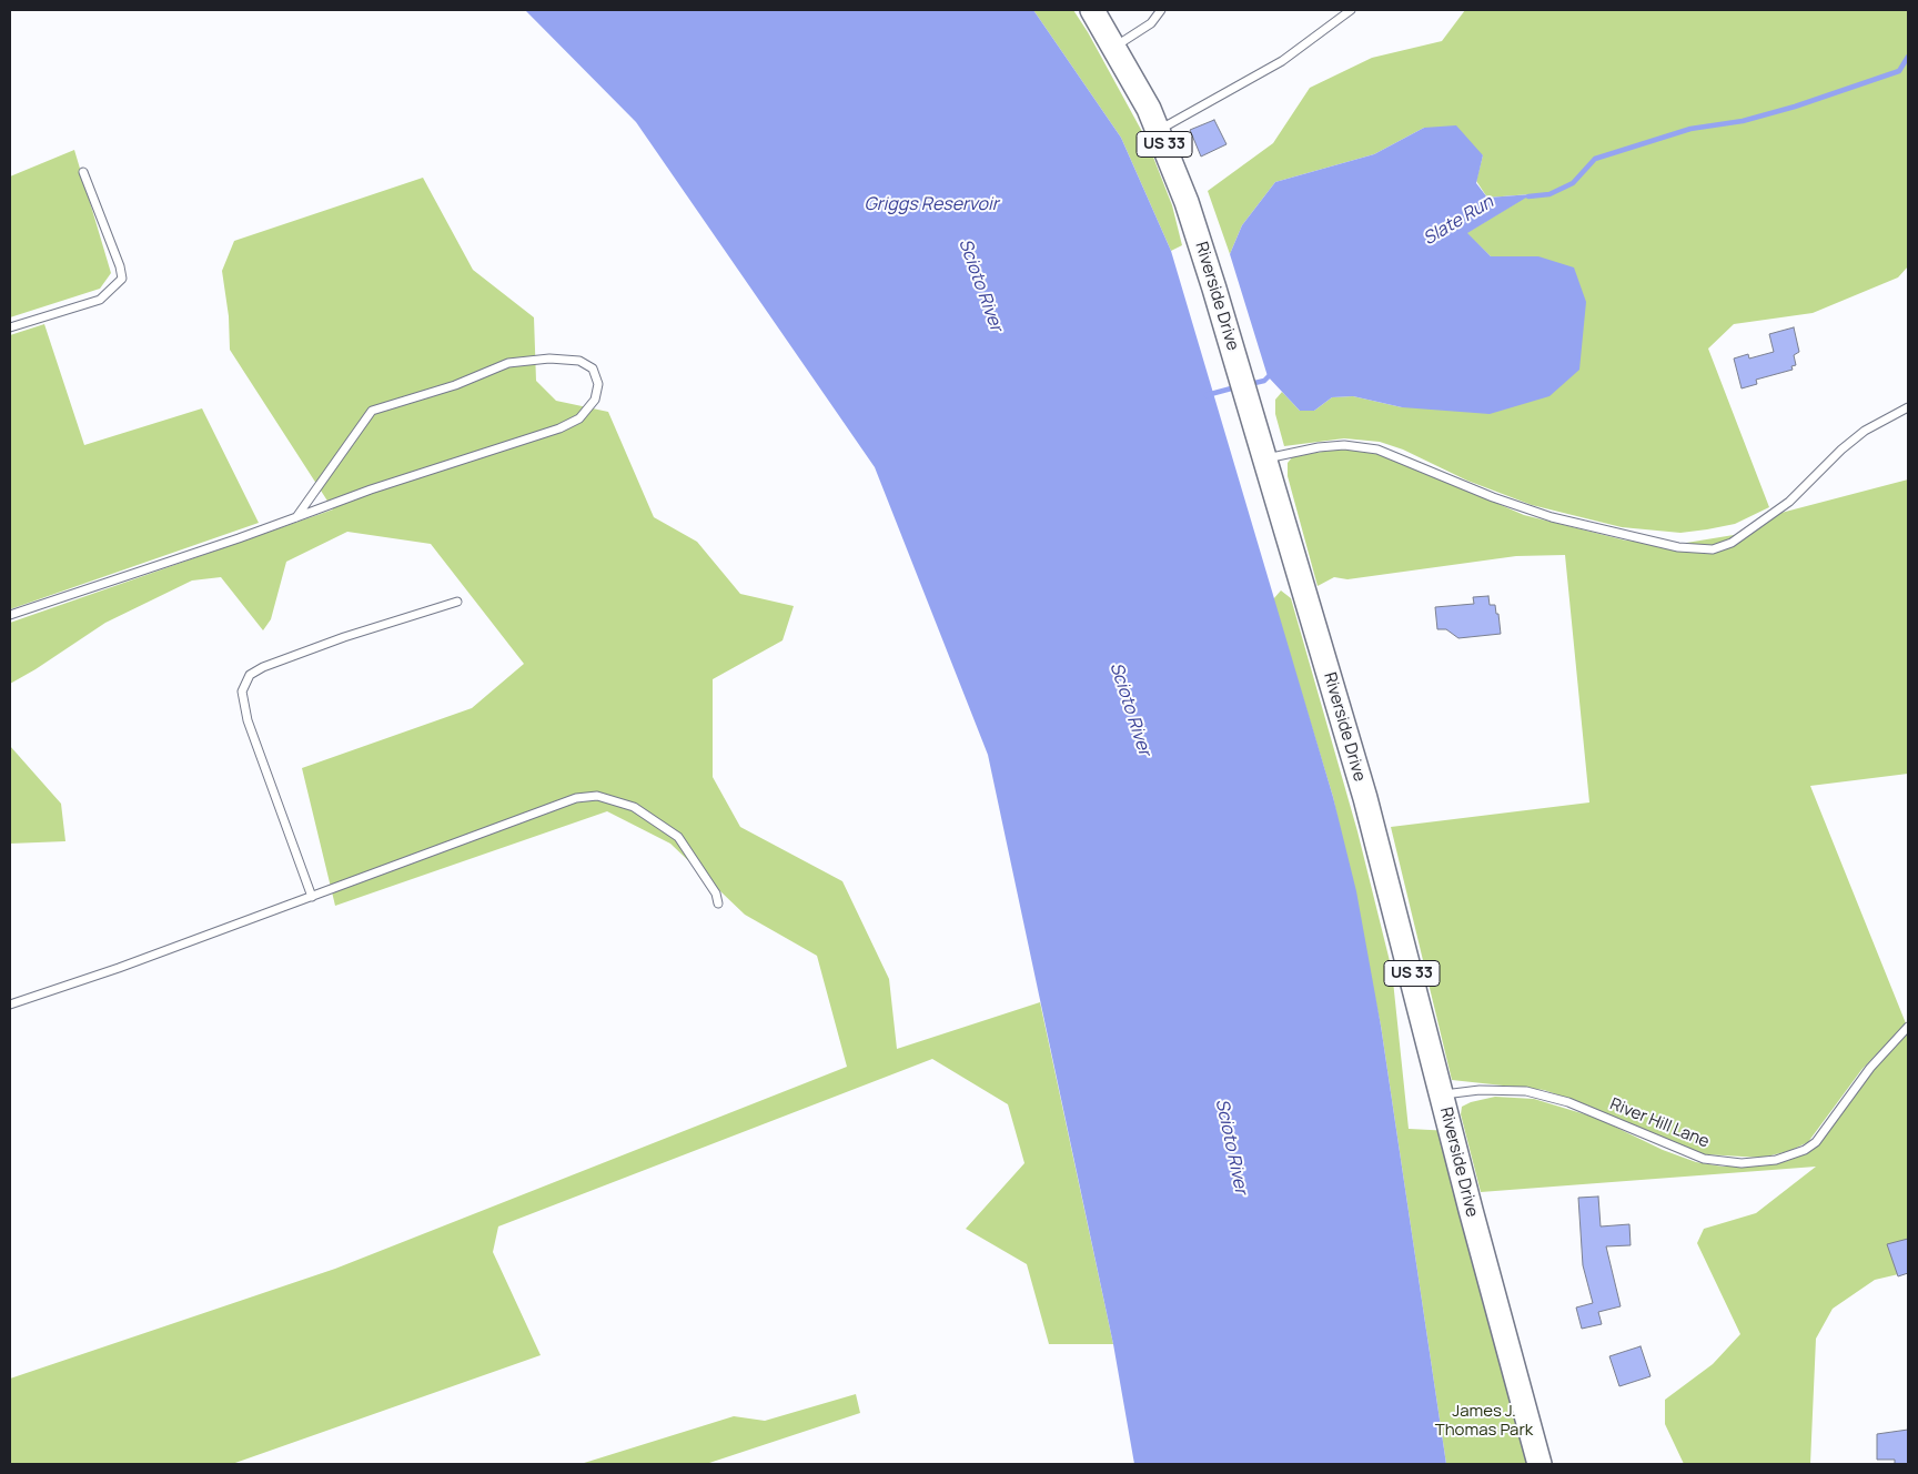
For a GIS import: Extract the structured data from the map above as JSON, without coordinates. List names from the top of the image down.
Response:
{
  "streets": {
    "main road": ["US 33", "Riverside Drive"],
    "lane": ["River Hill Lane"]
  },
  "crossings": [
    ["Riverside Drive", "River Hill Lane"]
  ],
  "water": ["Griggs Reservoir", "Slate Run", "Scioto River"],
  "parks": ["James J. Thomas Park"]
}
